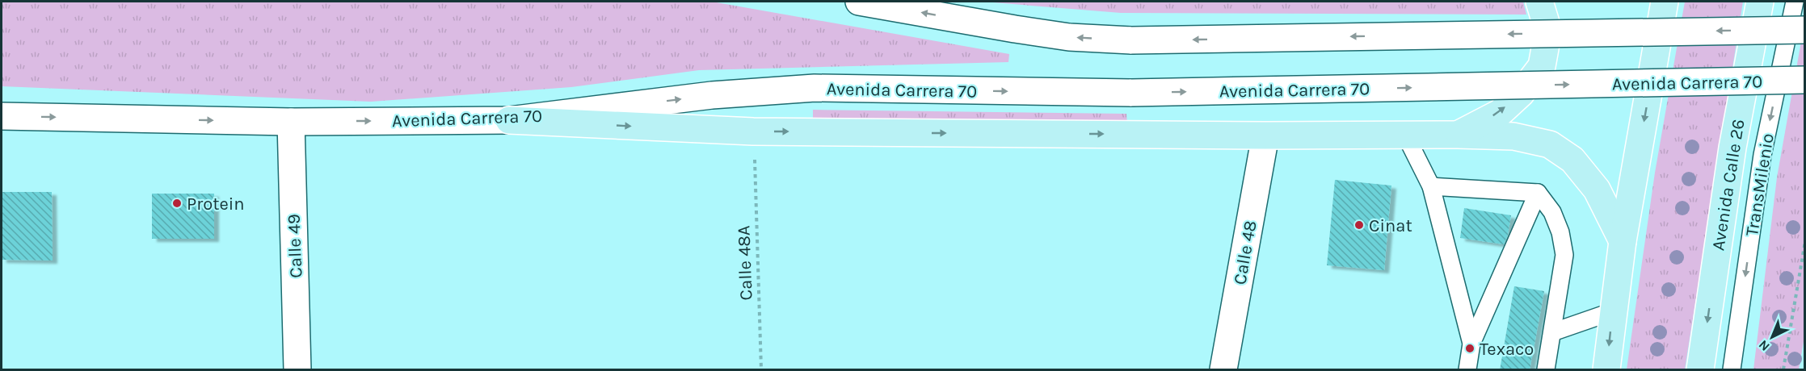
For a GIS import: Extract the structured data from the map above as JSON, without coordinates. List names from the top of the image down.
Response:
{
  "streets": {
    "main road": [
      "Avenida Carrera 70",
      "Avenida Calle 26",
      "Calle 49",
      "Calle 48"
    ],
    "lane": ["TransMilenio"],
    "path": ["Calle 48A"]
  },
  "crossings": [
    ["Avenida Carrera 70", "Calle 49"]
  ],
  "one_way": ["TransMilenio"],
  "places": ["Protein", "Cinat", "Texaco"],
  "north": "bottom left"
}
